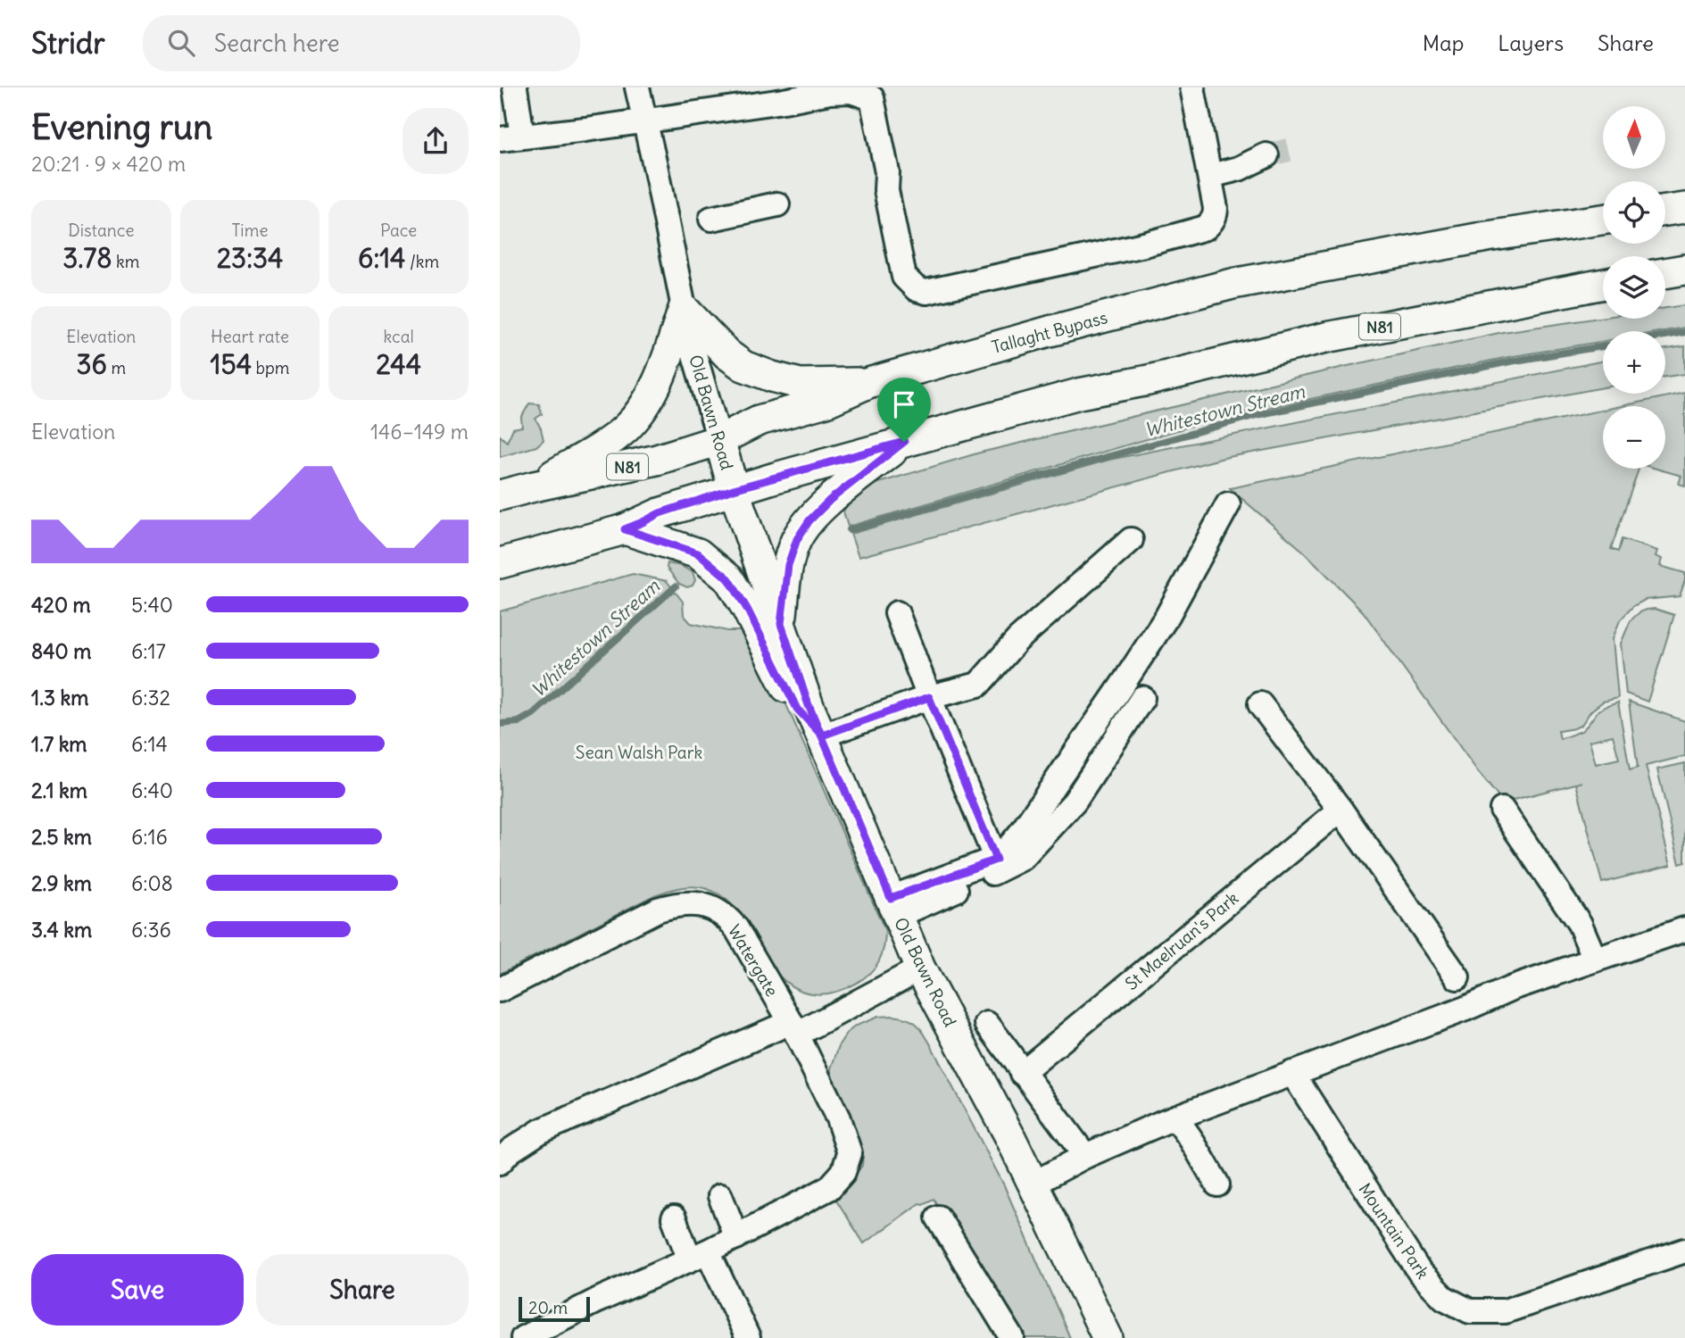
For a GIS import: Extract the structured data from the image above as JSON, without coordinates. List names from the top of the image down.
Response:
{
  "streets": {
    "main road": ["N81", "Tallaght Bypass", "Old Bawn Road"],
    "street": ["St Maelruan's Park", "Watergate", "Mountain Park"]
  },
  "crossings": [
    ["N81", "Old Bawn Road"],
    ["Tallaght Bypass", "Old Bawn Road"]
  ],
  "water": ["Whitestown Stream"],
  "parks": ["Sean Walsh Park"],
  "scale_bar": "20 m",
  "north": "top",
  "page": {
    "header": "Stridr",
    "search": "Search here",
    "nav": ["Map", "Layers", "Share"],
    "heading": ["Evening run", "20:21 · 9 × 420 m"],
    "map_buttons": ["+", "−"],
    "stats": [
      ["Distance", "3.78 km"],
      ["Time", "23:34"],
      ["Pace", "6:14 /km"],
      ["Elevation", "36 m"],
      ["Heart rate", "154 bpm"],
      ["kcal", "244"]
    ],
    "chart": ["Elevation", "146–149 m"],
    "list": [
      {
        "name": "420 m",
        "note": "5:40"
      },
      {
        "name": "840 m",
        "note": "6:17"
      },
      {
        "name": "1.3 km",
        "note": "6:32"
      },
      {
        "name": "1.7 km",
        "note": "6:14"
      },
      {
        "name": "2.1 km",
        "note": "6:40"
      },
      {
        "name": "2.5 km",
        "note": "6:16"
      },
      {
        "name": "2.9 km",
        "note": "6:08"
      },
      {
        "name": "3.4 km",
        "note": "6:36"
      }
    ],
    "buttons": ["Save", "Share"],
    "scale": "20 m"
  }
}
